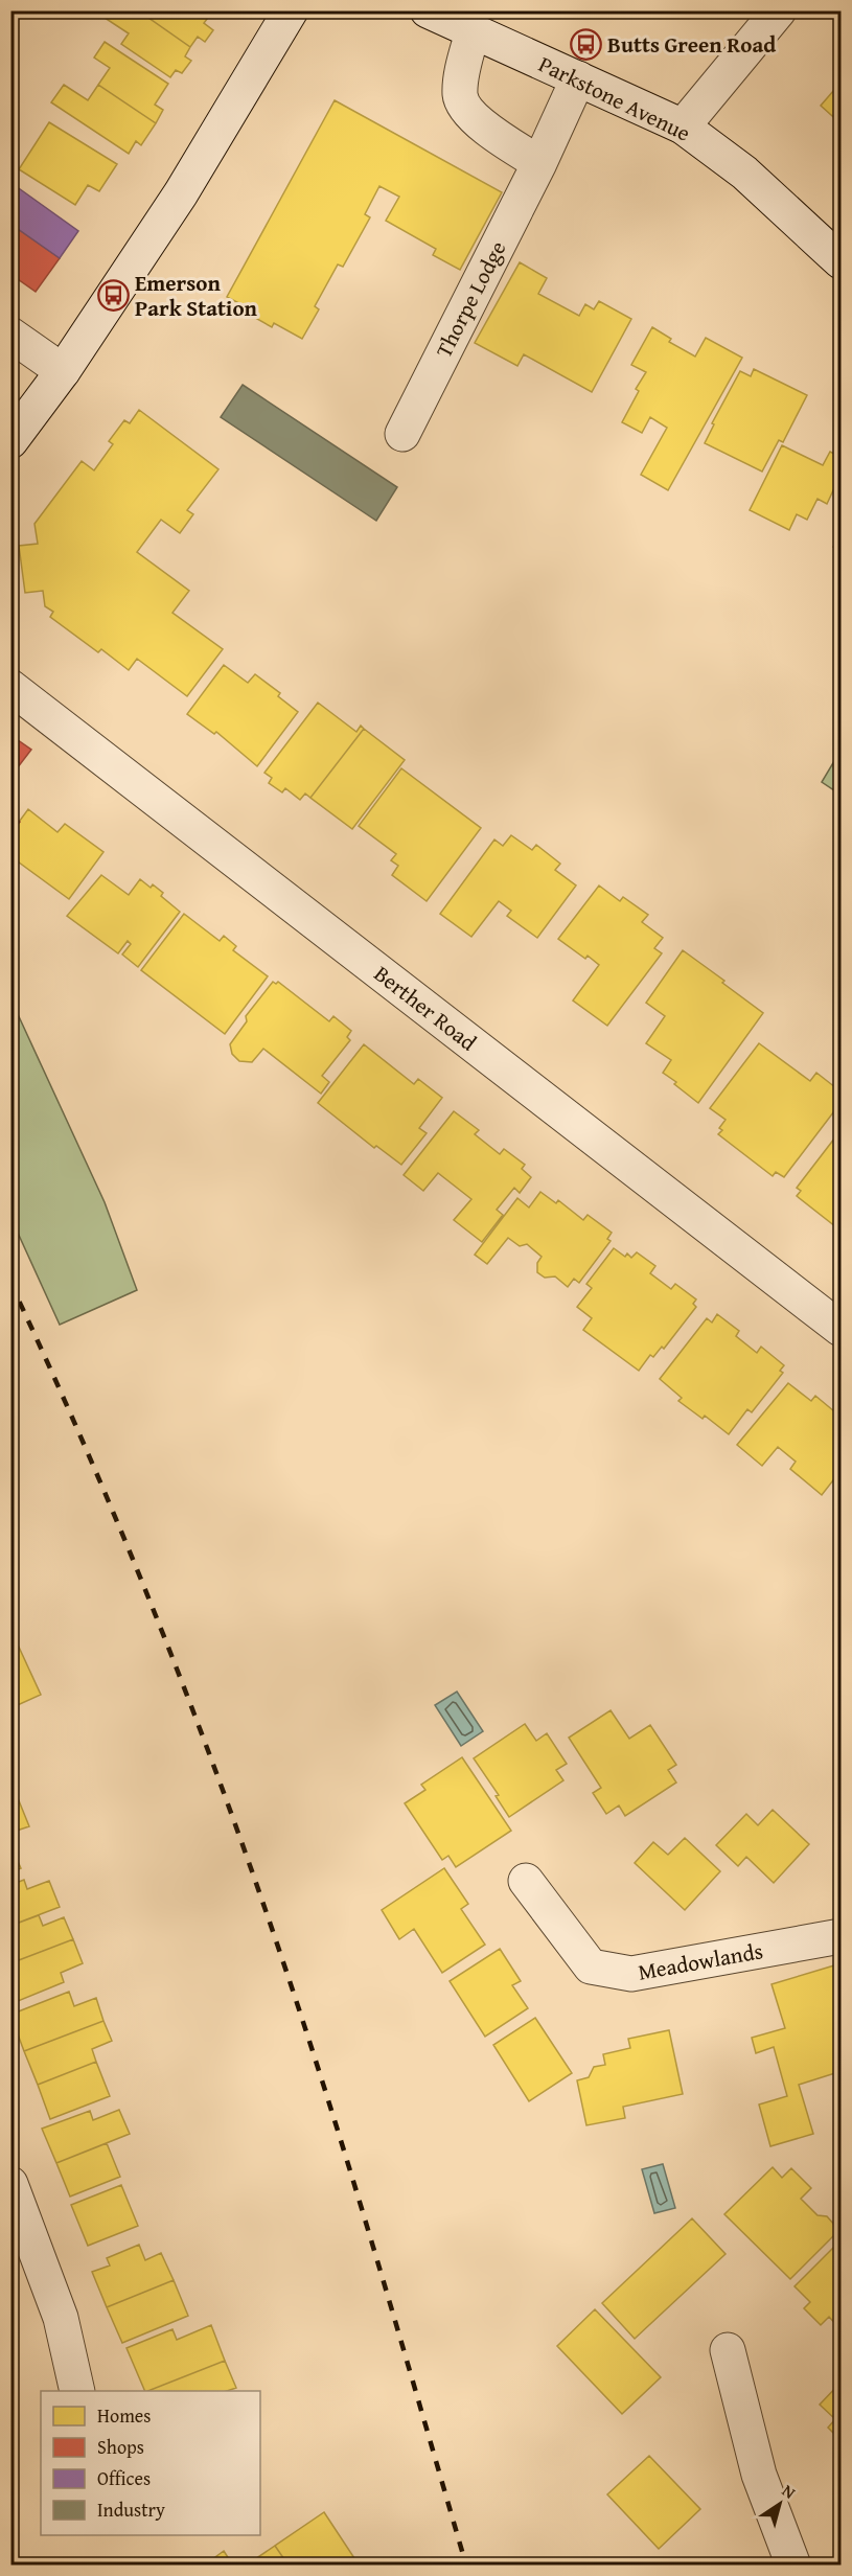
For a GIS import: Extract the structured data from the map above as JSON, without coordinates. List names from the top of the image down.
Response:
{
  "streets": {
    "street": [
      "Parkstone Avenue",
      "Thorpe Lodge",
      "Berther Road",
      "Meadowlands"
    ]
  },
  "crossings": [
    ["Parkstone Avenue", "Thorpe Lodge"]
  ],
  "places": {
    "bus stop": ["Butts Green Road", "Emerson Park Station"]
  },
  "legend": [
    "Homes",
    "Shops",
    "Offices",
    "Industry"
  ],
  "north": "top right"
}
